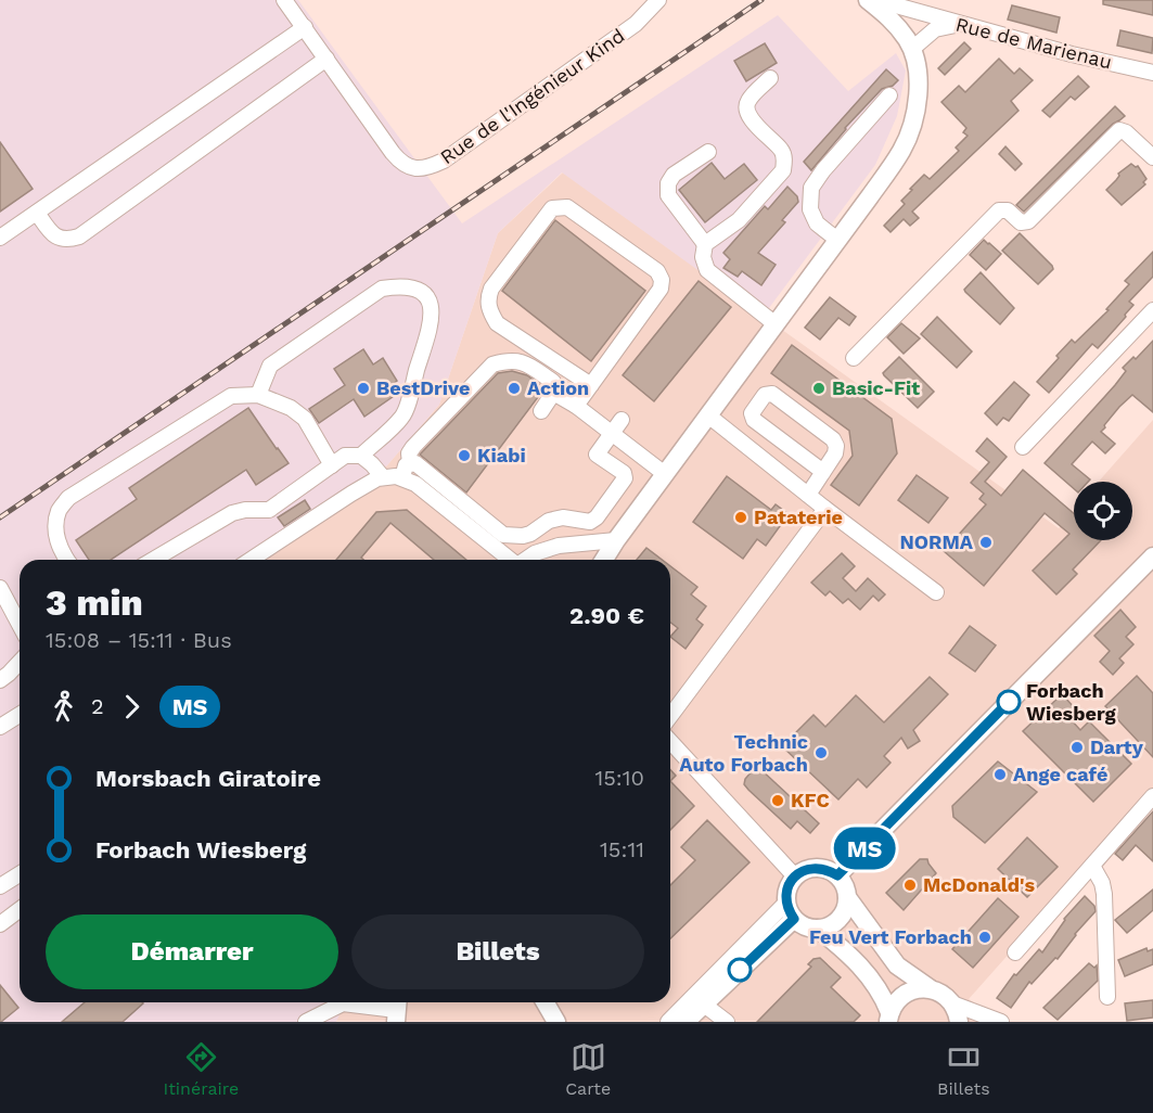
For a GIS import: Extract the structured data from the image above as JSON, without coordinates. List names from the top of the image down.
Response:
{
  "streets": {
    "street": ["Rue de Marienau", "Rue de l'Ingénieur Kind"]
  },
  "places": [
    "BestDrive",
    "Action",
    "Basic-Fit",
    "Kiabi",
    "Pataterie",
    "NORMA",
    "Forbach Wiesberg",
    "Darty",
    "Technic Auto Forbach",
    "Ange café",
    "KFC",
    "McDonald's",
    "Feu Vert Forbach"
  ],
  "lines": ["bus line MS"],
  "page": {
    "on_map": "MS",
    "heading": ["3 min", "15:08 – 15:11 · Bus", "2.90 €"],
    "legs": ["2", "MS"],
    "list": [
      {
        "name": "Morsbach Giratoire",
        "value": "15:10"
      },
      {
        "name": "Forbach Wiesberg",
        "value": "15:11"
      }
    ],
    "buttons": ["Démarrer", "Billets"],
    "tabs": ["Itinéraire", "Carte", "Billets"]
  }
}
